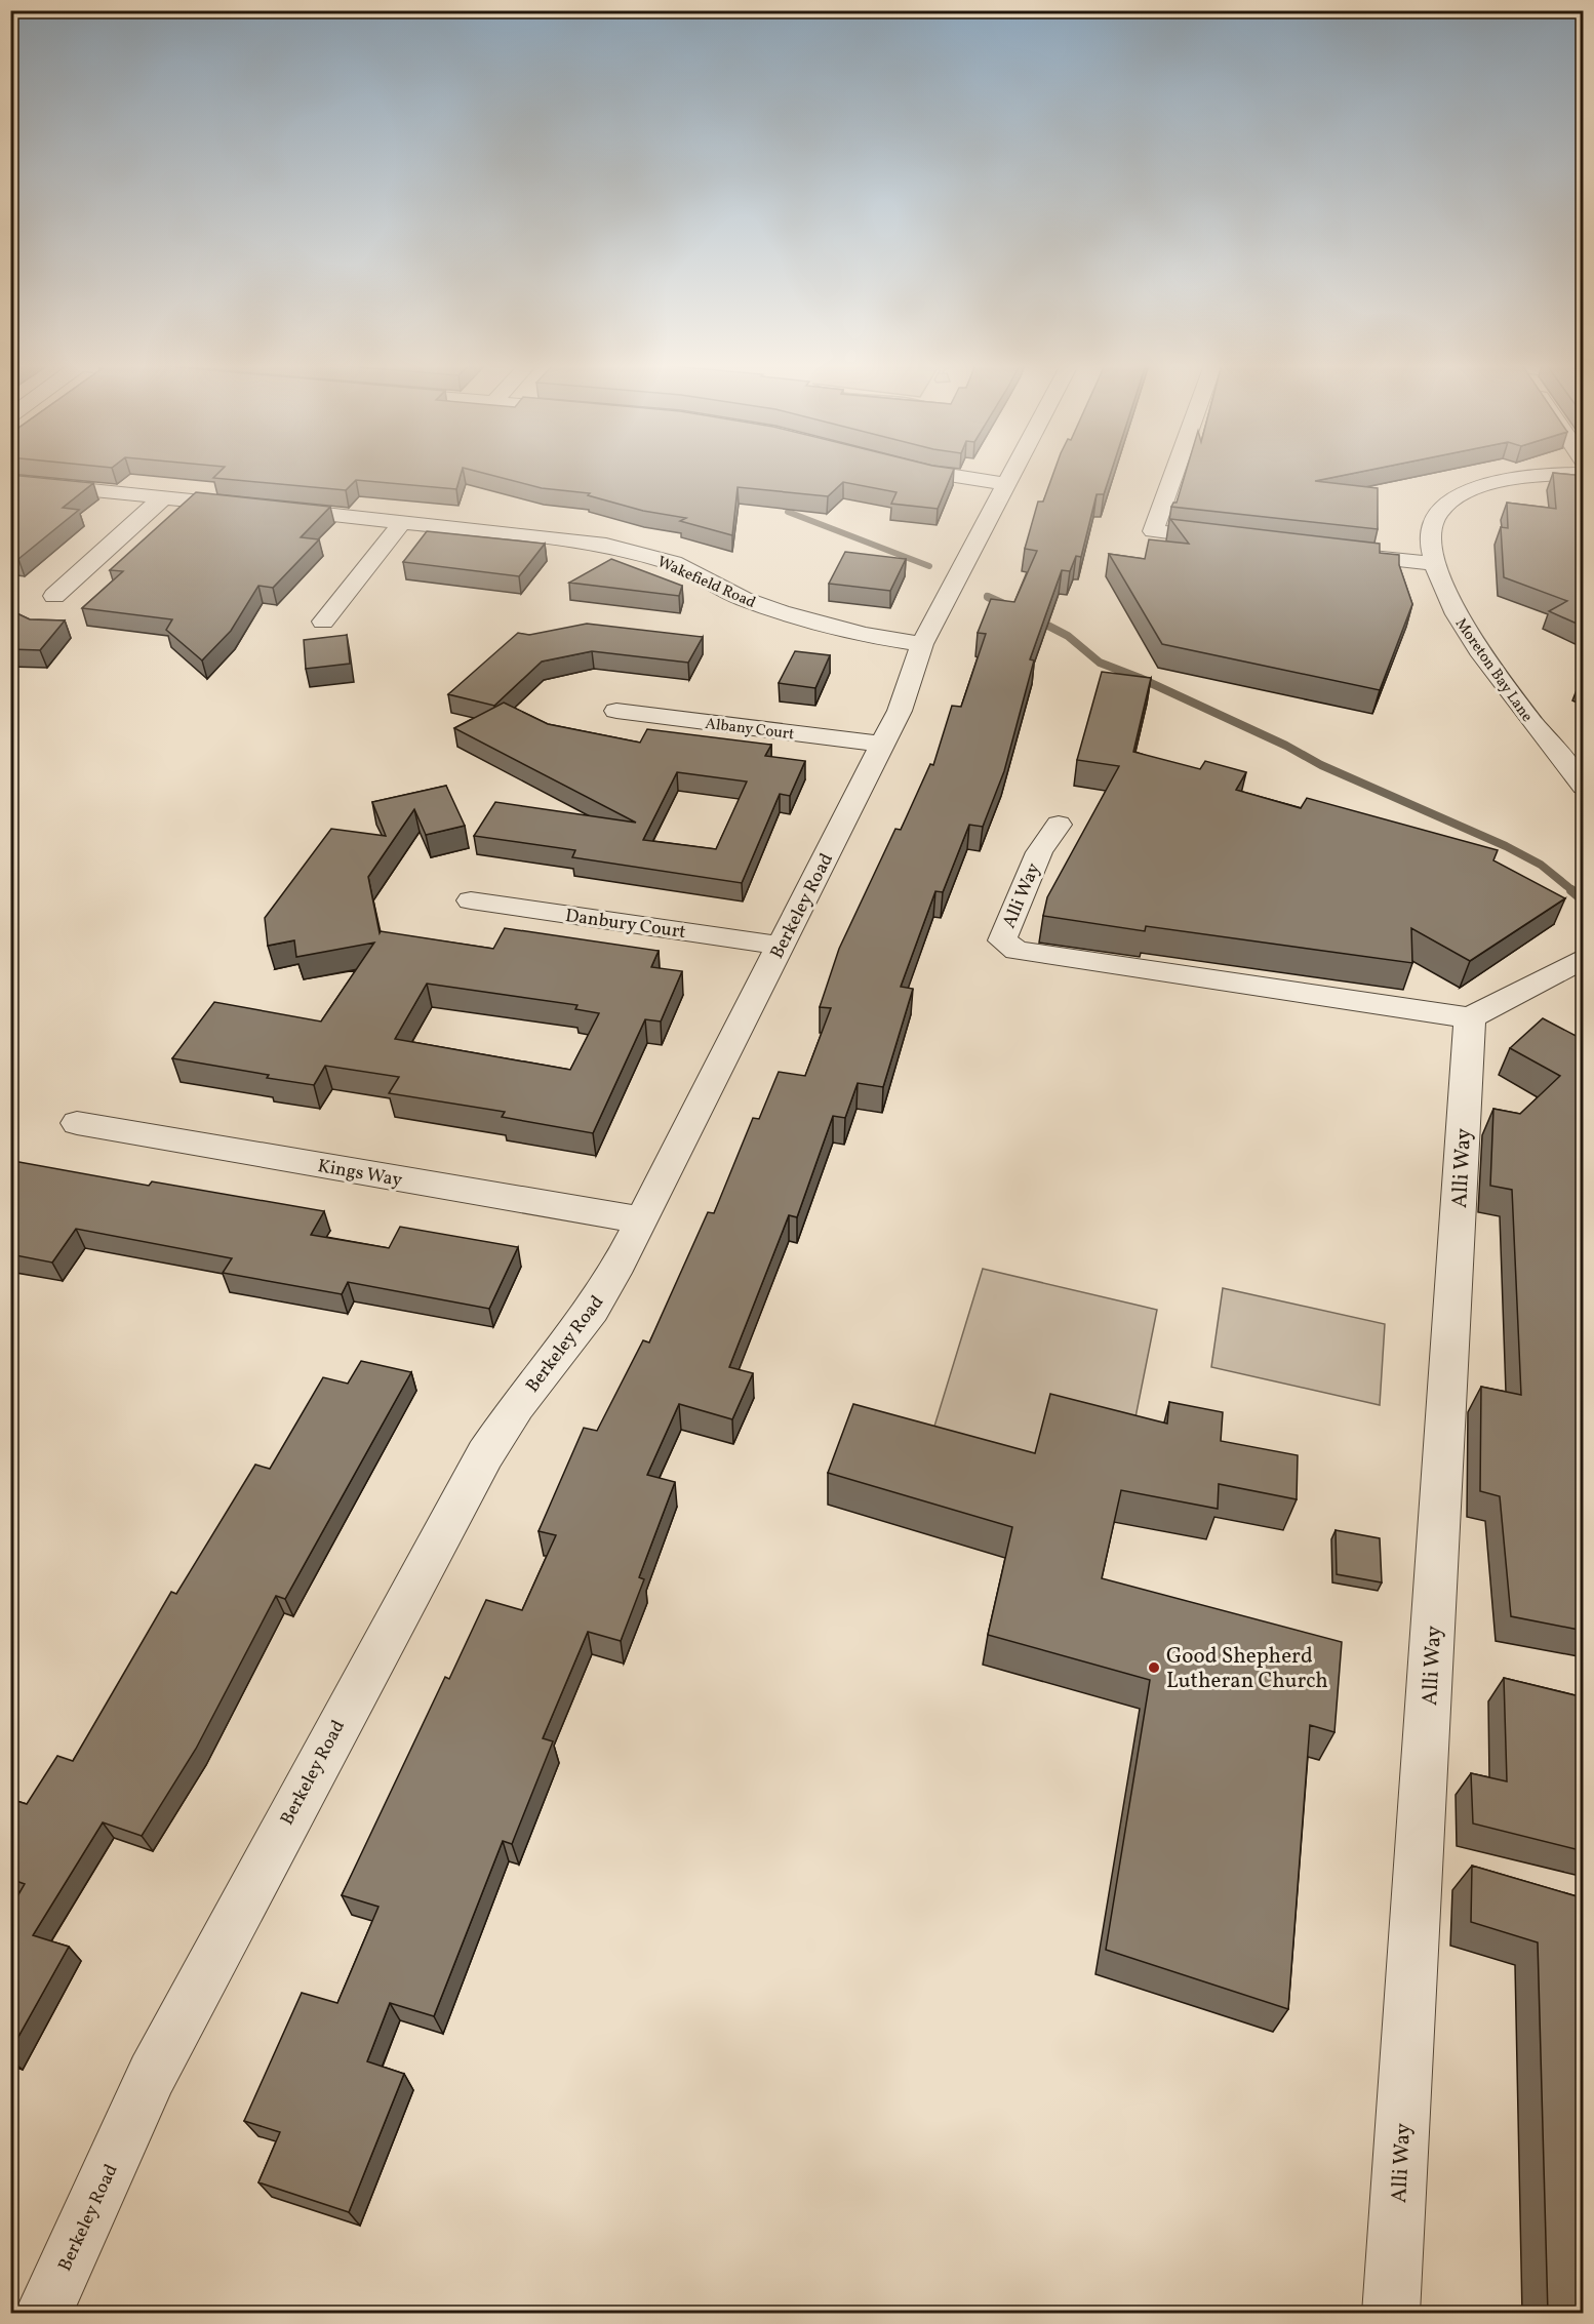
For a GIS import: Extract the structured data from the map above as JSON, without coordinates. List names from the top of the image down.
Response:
{
  "streets": {
    "street": [
      "Wakefield Road",
      "Moreton Bay Lane",
      "Albany Court",
      "Alli Way",
      "Berkeley Road",
      "Danbury Court",
      "Kings Way"
    ]
  },
  "crossings": [
    ["Wakefield Road", "Berkeley Road"],
    ["Albany Court", "Berkeley Road"],
    ["Berkeley Road", "Danbury Court"],
    ["Berkeley Road", "Kings Way"]
  ],
  "places": ["Good Shepherd Lutheran Church"]
}
